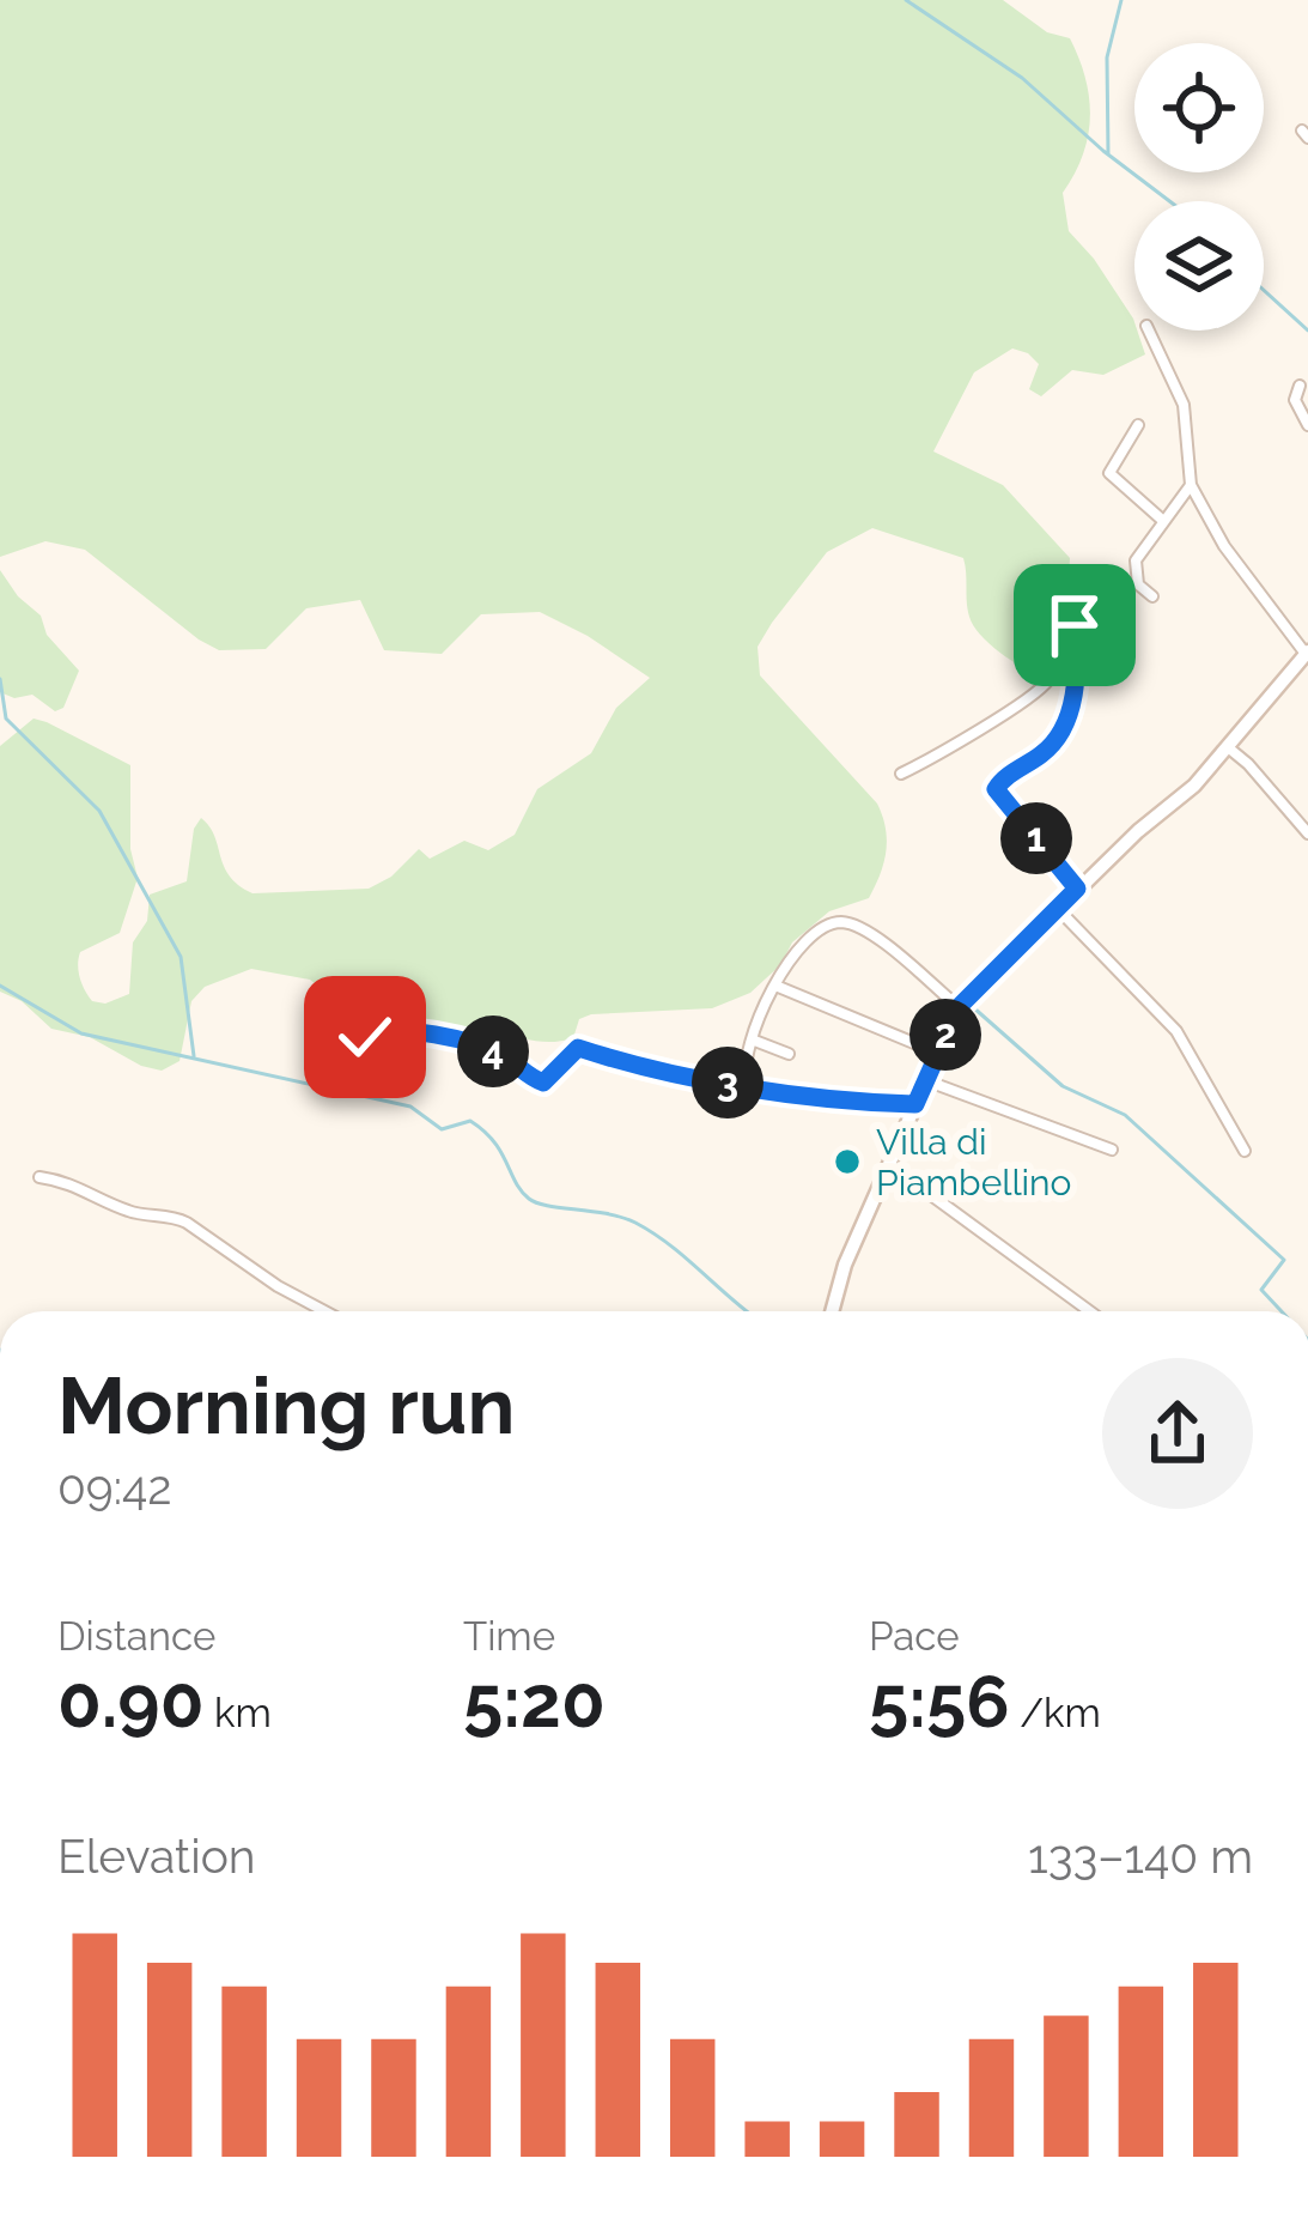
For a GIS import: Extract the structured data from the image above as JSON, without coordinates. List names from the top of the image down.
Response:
{
  "places": ["Villa di Piambellino"],
  "page": {
    "pins": [
      "1",
      "2",
      "4",
      "3"
    ],
    "heading": ["Morning run", "09:42"],
    "stats": [
      ["Distance", "0.90 km"],
      ["Time", "5:20"],
      ["Pace", "5:56 /km"]
    ],
    "chart": ["Elevation", "133–140 m"]
  }
}
